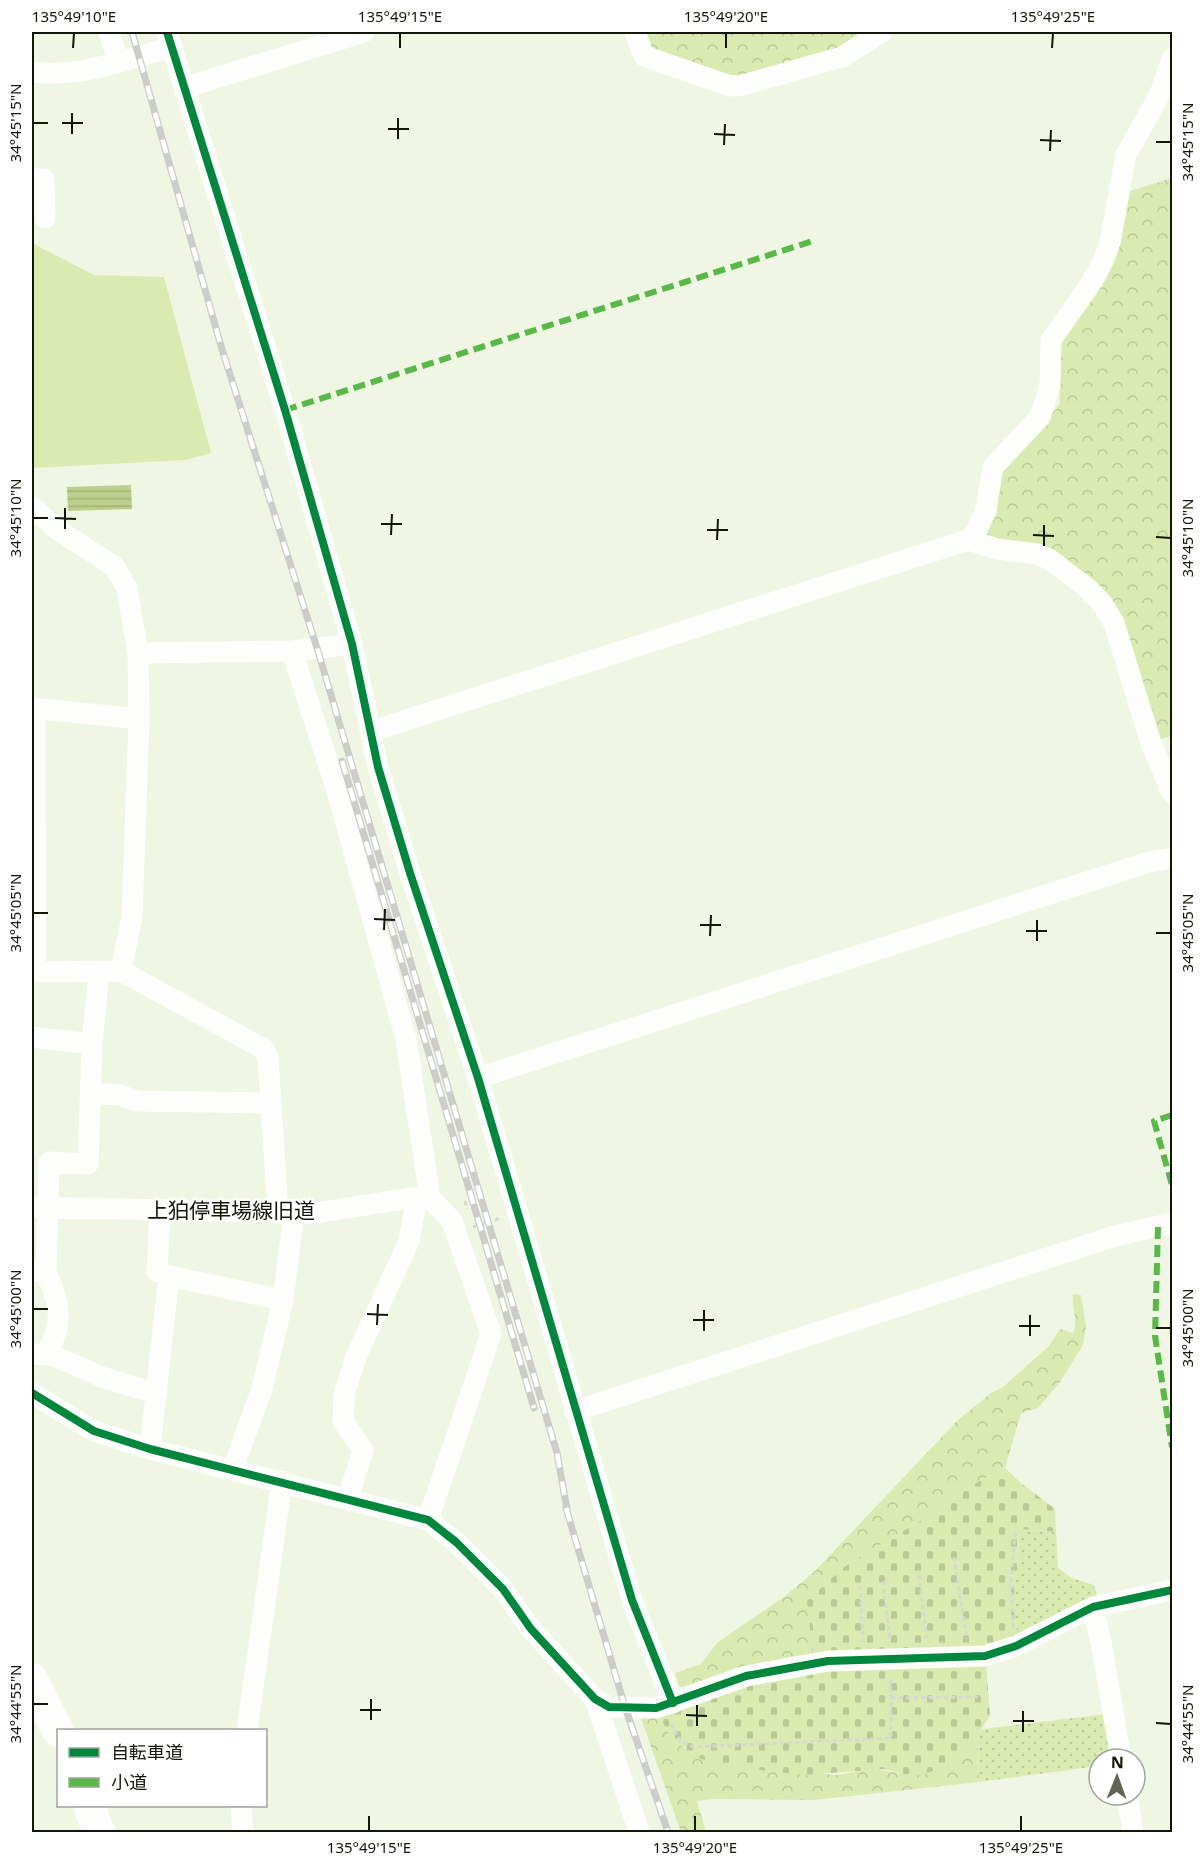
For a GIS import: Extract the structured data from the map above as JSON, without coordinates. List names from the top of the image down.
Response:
{
  "streets": {
    "street": ["上狛停車場線旧道"]
  },
  "legend": ["自転車道", "小道"],
  "north": "top",
  "coordinates": [
    "135°49'10\"E",
    "135°49'15\"E",
    "135°49'20\"E",
    "135°49'25\"E",
    "34°45'15\"N",
    "34°45'10\"N",
    "34°45'05\"N",
    "34°45'00\"N",
    "34°44'55\"N"
  ]
}
